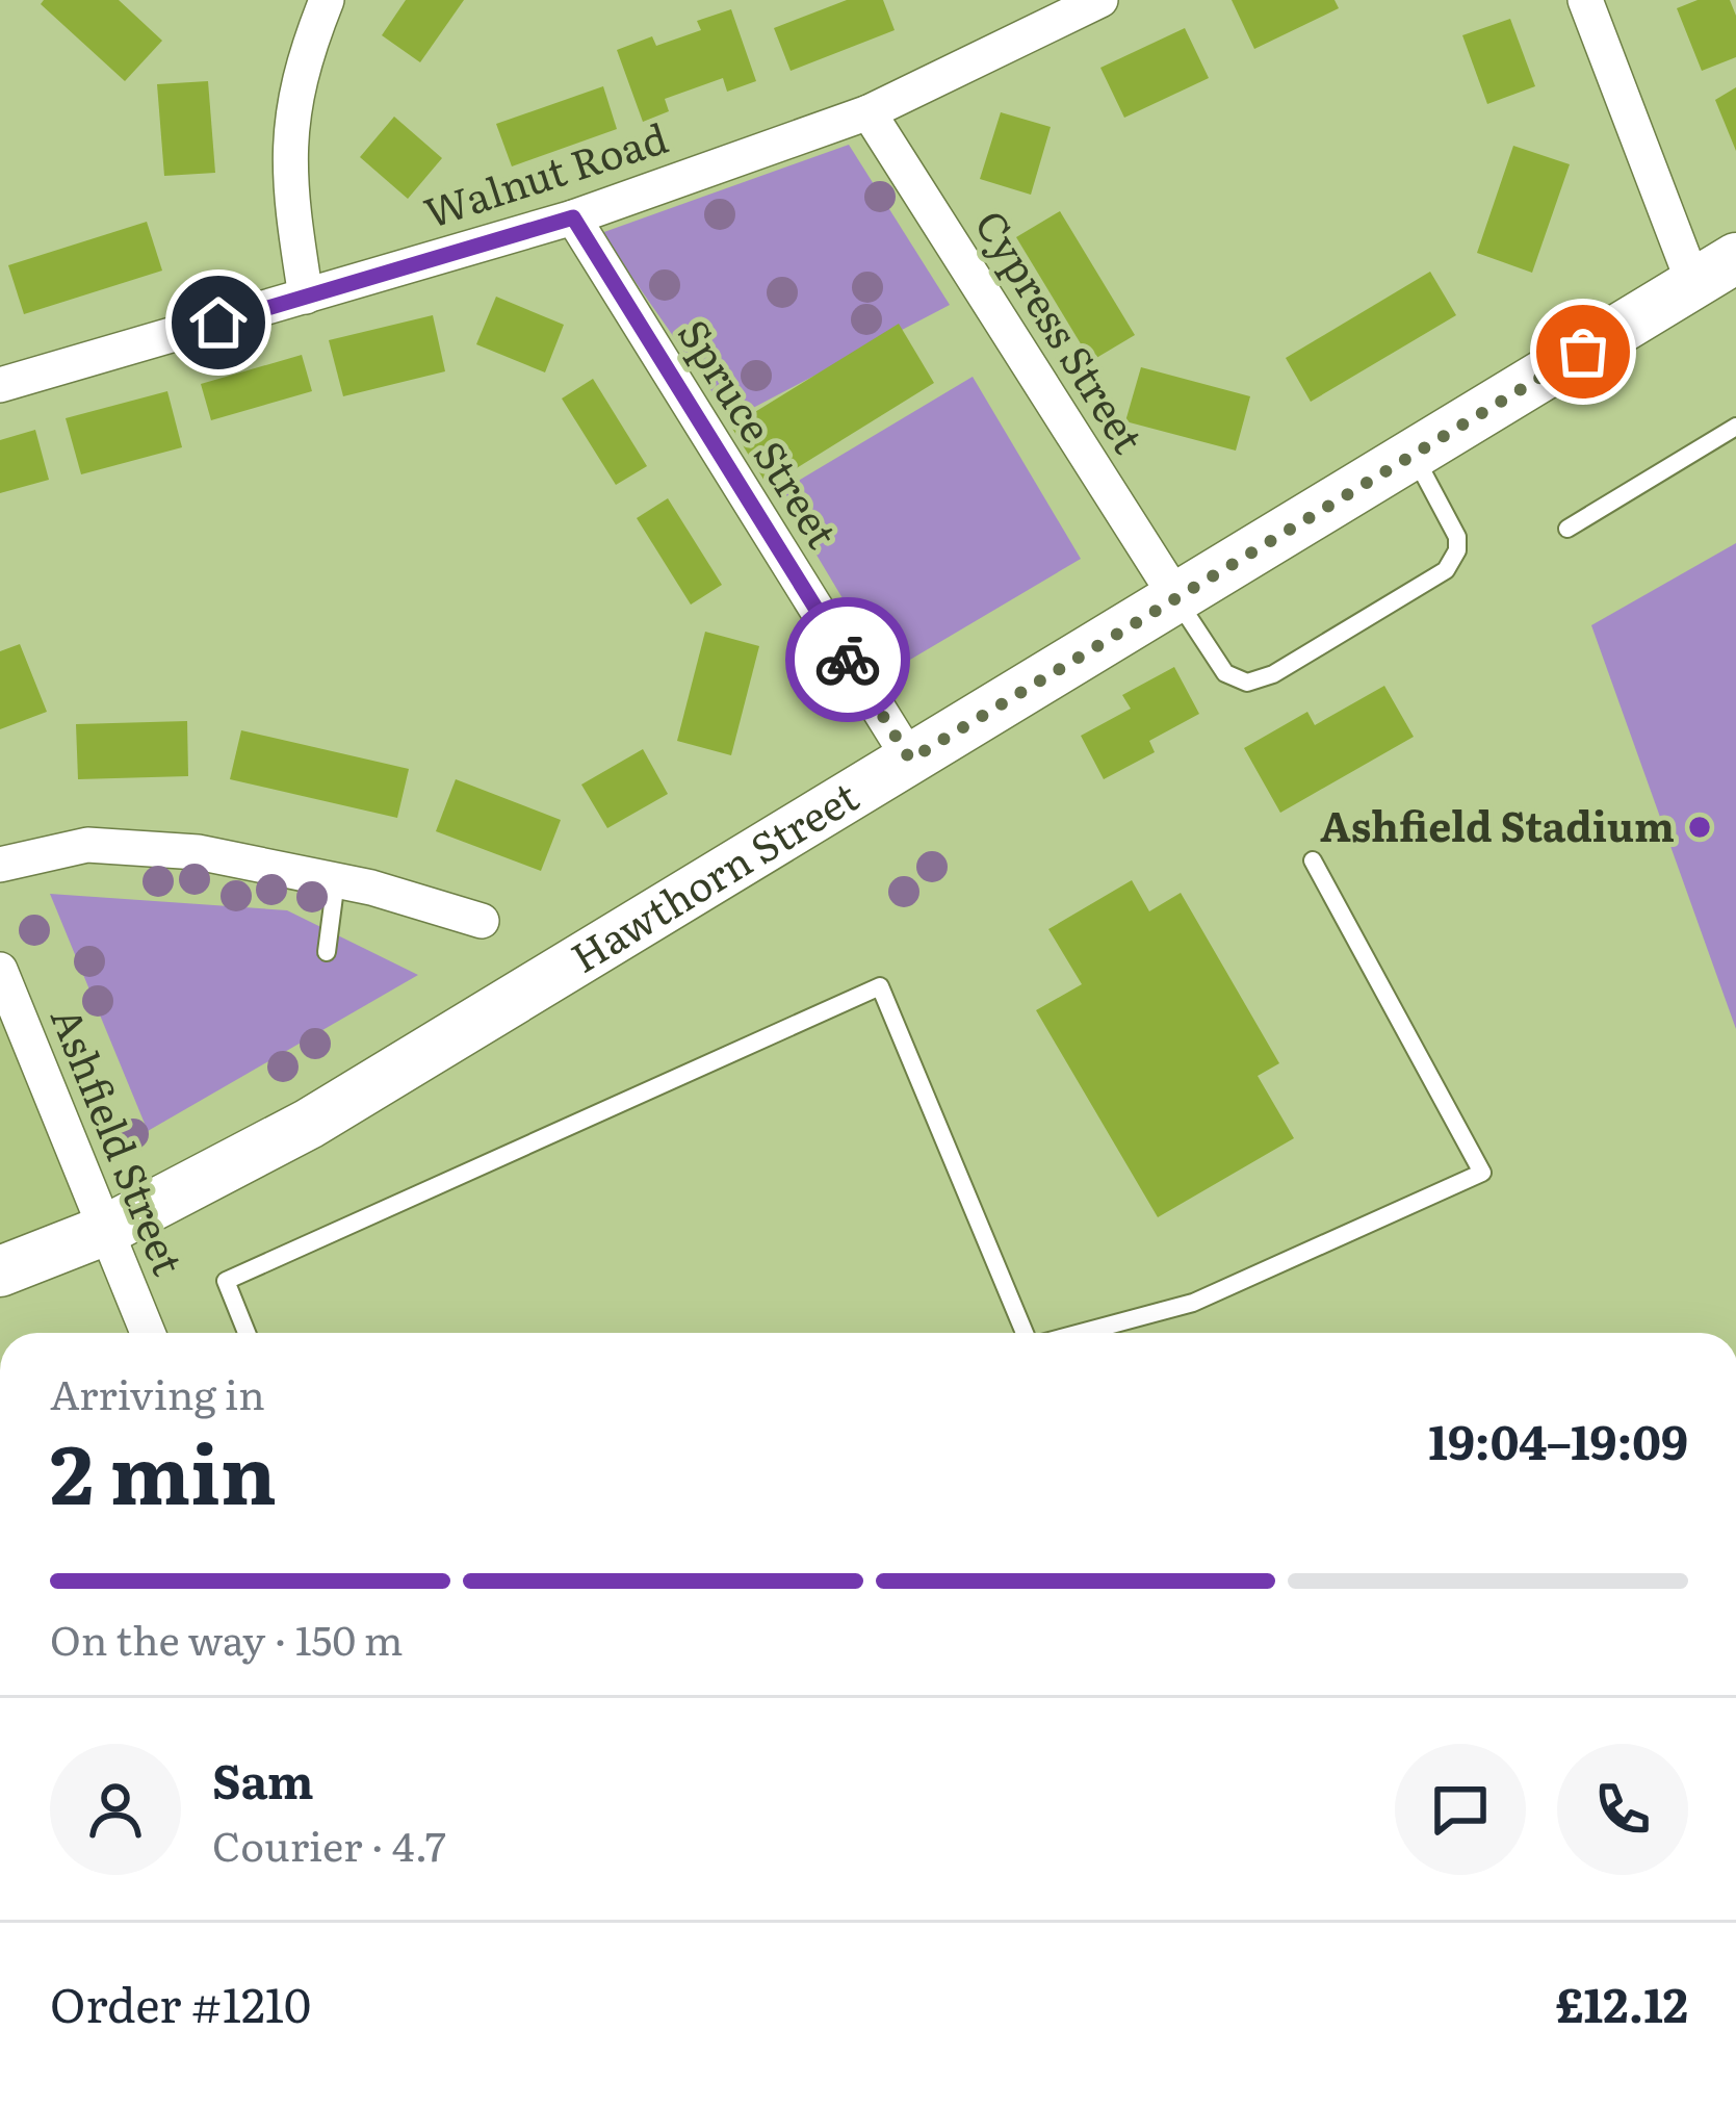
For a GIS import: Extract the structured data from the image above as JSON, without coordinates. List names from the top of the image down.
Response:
{
  "streets": {
    "main road": ["Hawthorn Street"],
    "street": [
      "Walnut Road",
      "Cypress Street",
      "Spruce Street",
      "Ashfield Street"
    ]
  },
  "crossings": [
    ["Walnut Road", "Cypress Street"],
    ["Walnut Road", "Spruce Street"],
    ["Cypress Street", "Hawthorn Street"],
    ["Spruce Street", "Hawthorn Street"],
    ["Hawthorn Street", "Ashfield Street"]
  ],
  "places": ["Ashfield Stadium"],
  "page": {
    "heading": ["2 min", "Arriving in", "19:04–19:09"],
    "panel": [
      "Sam",
      "Courier · 4.7",
      "Order #1210",
      "£12.12"
    ],
    "bar": "On the way · 150 m"
  }
}
